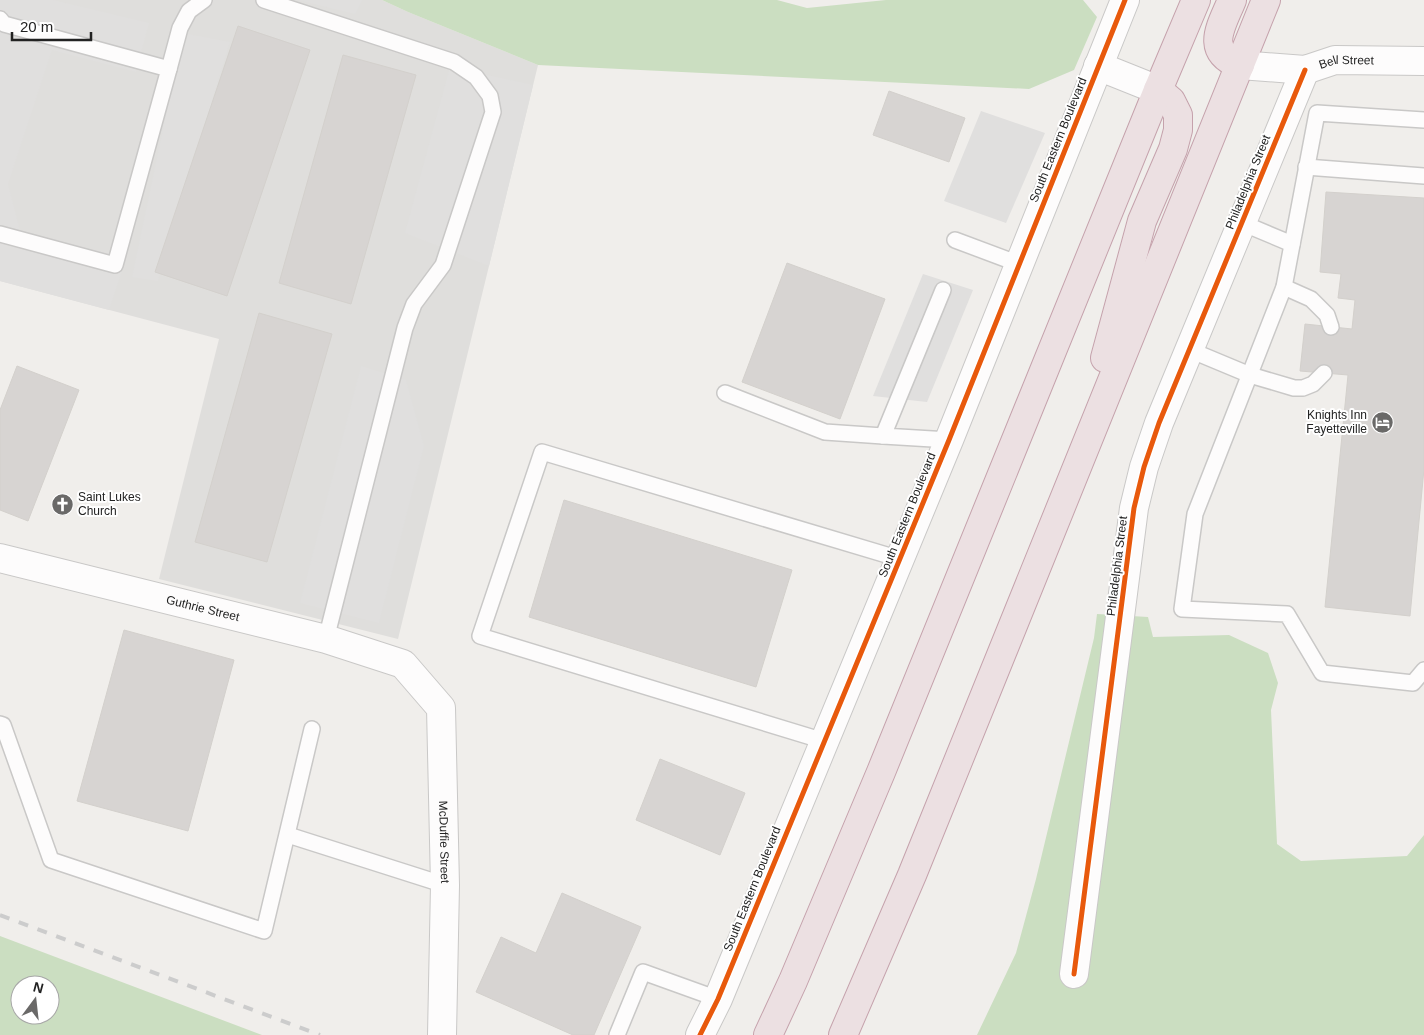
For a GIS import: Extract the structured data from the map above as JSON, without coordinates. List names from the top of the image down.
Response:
{
  "streets": {
    "street": [
      "Bell Street",
      "South Eastern Boulevard",
      "Philadelphia Street",
      "Guthrie Street",
      "McDuffie Street"
    ]
  },
  "crossings": [
    ["Bell Street", "Philadelphia Street"],
    ["Guthrie Street", "McDuffie Street"]
  ],
  "places": {
    "hotel": ["Knights Inn Fayetteville"],
    "church": ["Saint Lukes Church"]
  },
  "scale_bar": "20 m",
  "north": "top"
}
